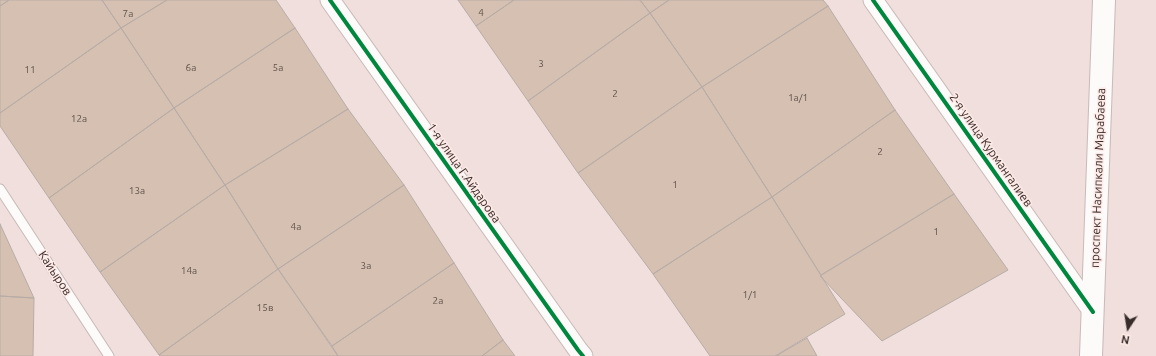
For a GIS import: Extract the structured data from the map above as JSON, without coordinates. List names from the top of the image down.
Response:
{
  "streets": {
    "main road": ["проспект Насипкали Марабаева"],
    "street": ["2-я улица Курмангалиев", "1-я улица Г.Айдарова"],
    "lane": ["Кайыров"]
  },
  "crossings": [
    ["2-я улица Курмангалиев", "проспект Насипкали Марабаева"]
  ],
  "house_numbers": [
    "4",
    "7а",
    "3",
    "6а",
    "5а",
    "11",
    "2",
    "1а/1",
    "12а",
    "2",
    "1",
    "13а",
    "4а",
    "1",
    "3а",
    "14а",
    "1/1",
    "2а",
    "15в"
  ],
  "north": "bottom"
}
